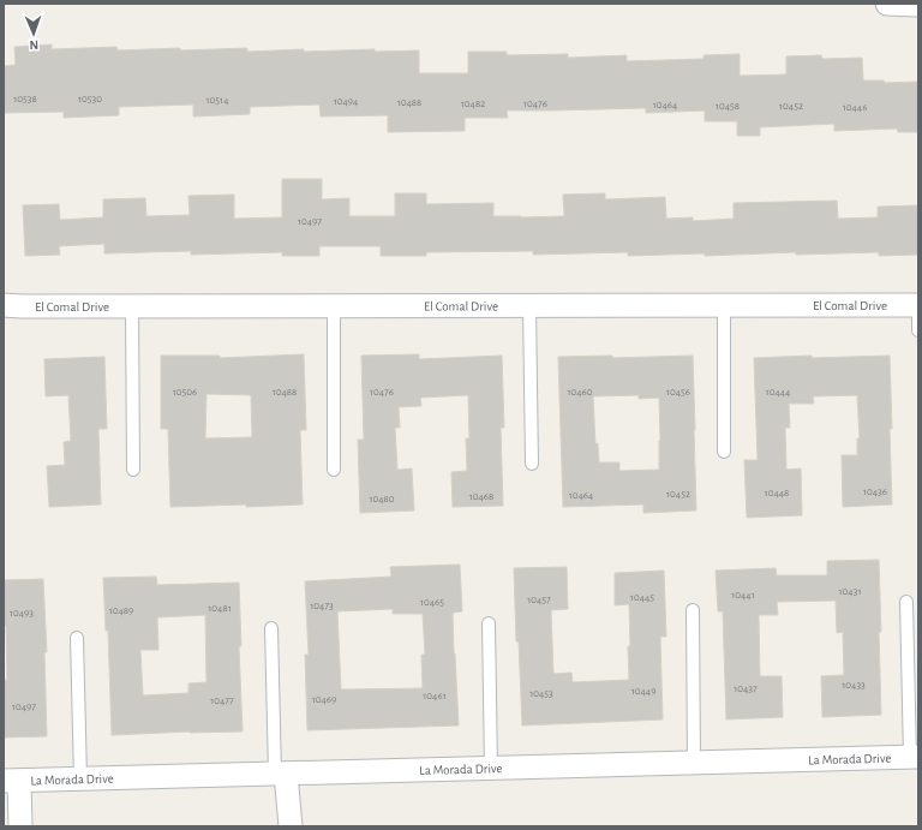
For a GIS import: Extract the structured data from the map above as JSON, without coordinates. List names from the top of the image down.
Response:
{
  "streets": {
    "street": ["El Comal Drive", "La Morada Drive"]
  },
  "house_numbers": [
    "10538",
    "10530",
    "10514",
    "10494",
    "10488",
    "10482",
    "10476",
    "10464",
    "10458",
    "10452",
    "10446",
    "10497",
    "10506",
    "10488",
    "10476",
    "10460",
    "10456",
    "10444",
    "10436",
    "10448",
    "10452",
    "10464",
    "10468",
    "10480",
    "10431",
    "10441",
    "10445",
    "10457",
    "10465",
    "10473",
    "10481",
    "10489",
    "10493",
    "10433",
    "10437",
    "10449",
    "10453",
    "10461",
    "10469",
    "10477",
    "10497"
  ],
  "north": "bottom"
}
